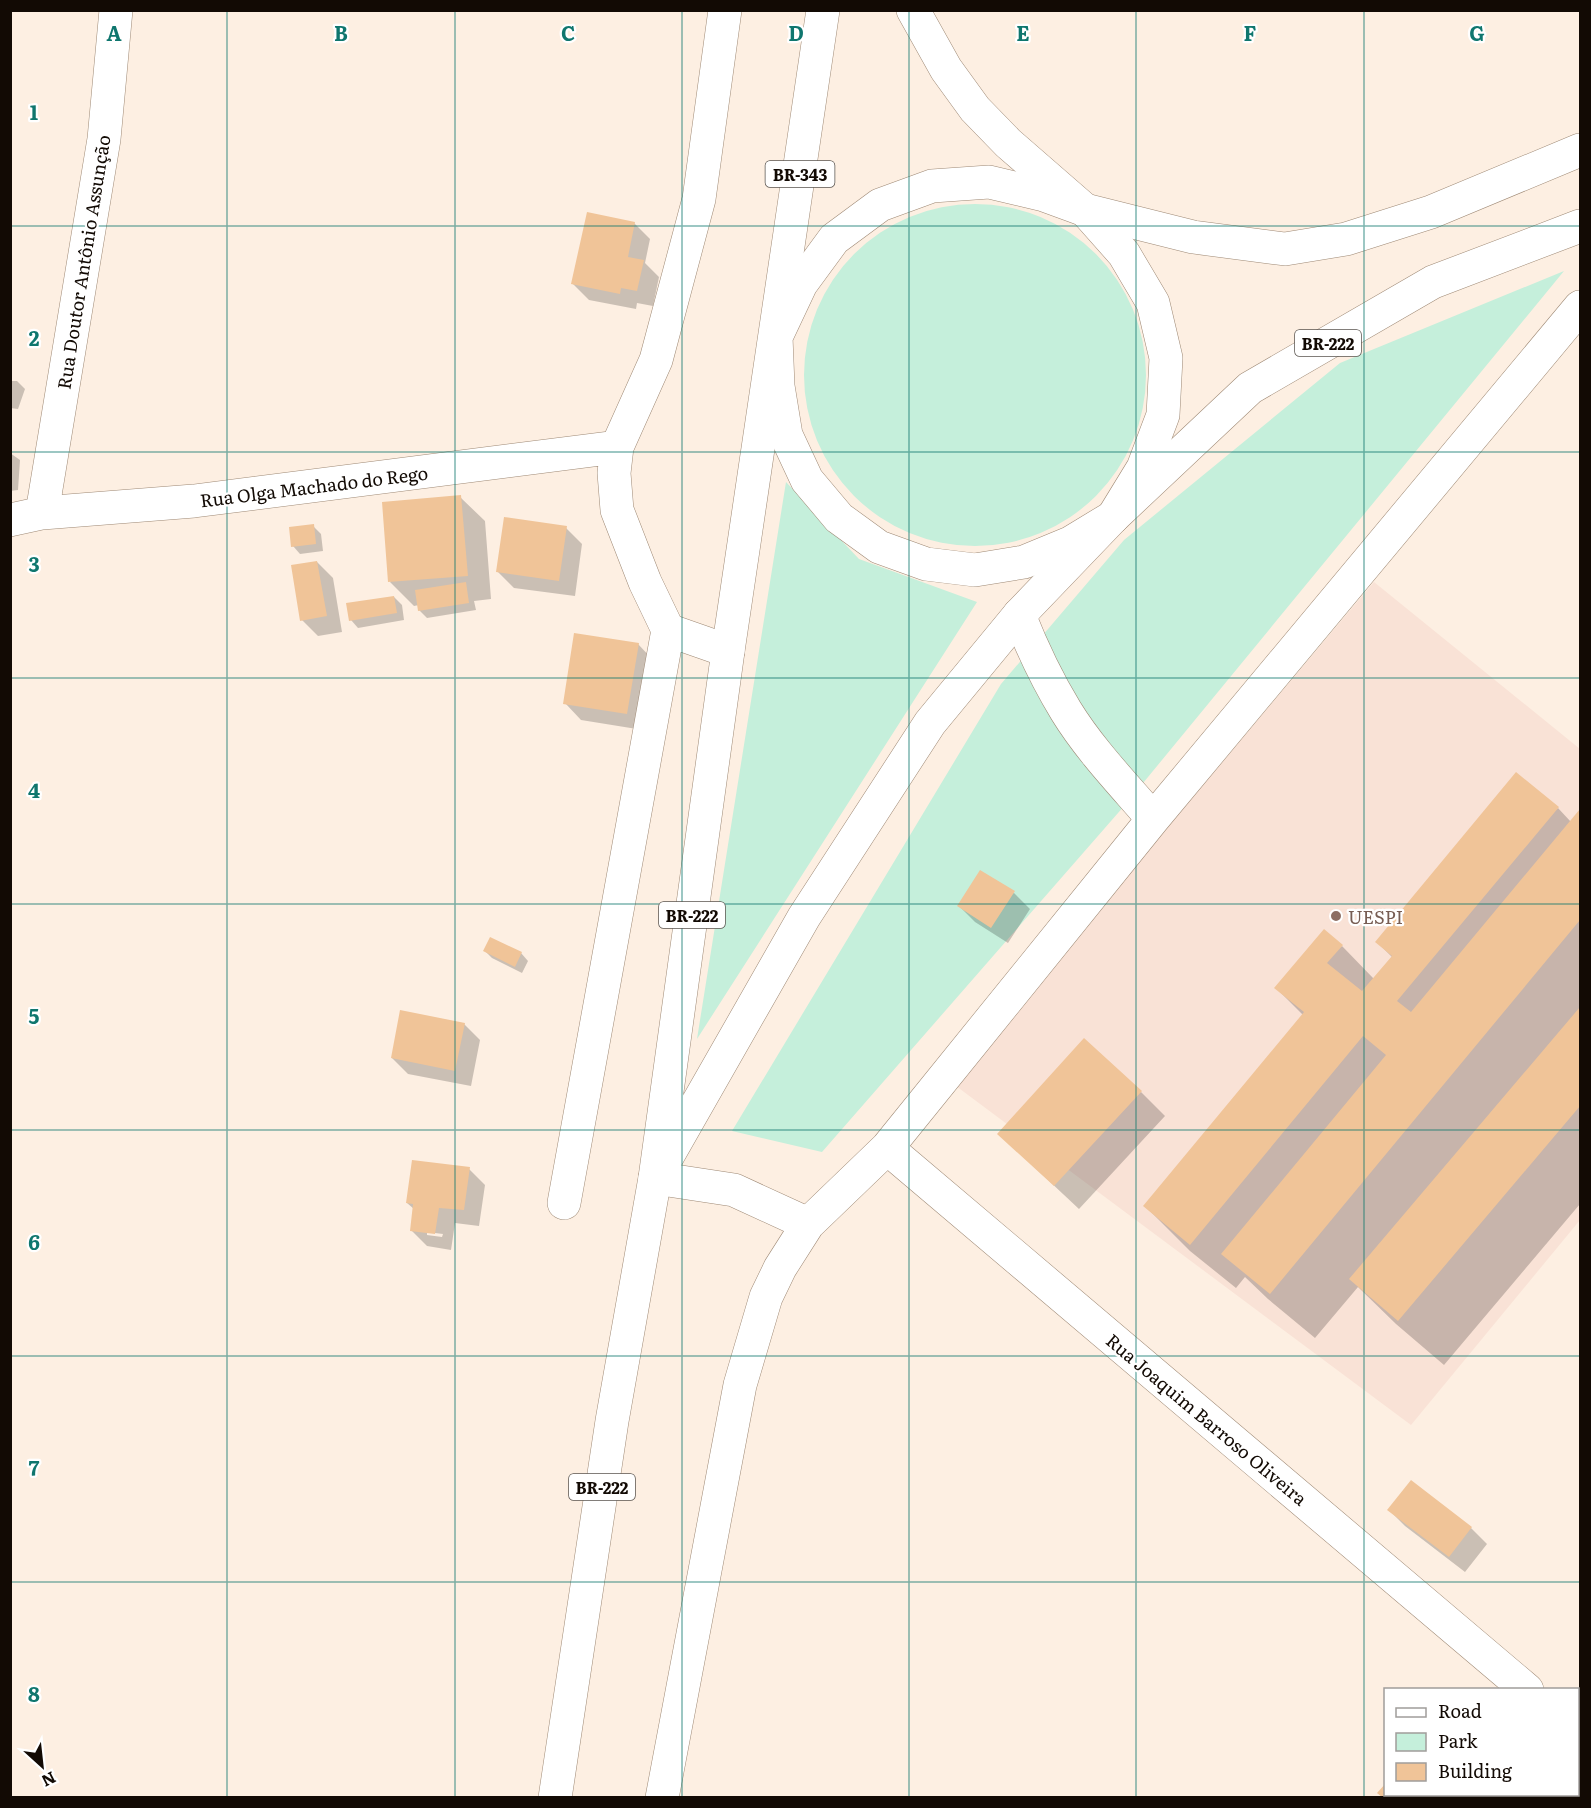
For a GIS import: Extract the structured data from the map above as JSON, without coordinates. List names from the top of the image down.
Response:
{
  "streets": {
    "main road": [
      "BR-343",
      "Rua Doutor Antônio Assunção",
      "BR-222",
      "Rua Olga Machado do Rego",
      "Rua Joaquim Barroso Oliveira"
    ]
  },
  "crossings": [
    ["BR-343", "BR-222"],
    ["Rua Doutor Antônio Assunção", "Rua Olga Machado do Rego"]
  ],
  "places": ["UESPI"],
  "legend": ["Road", "Park", "Building"],
  "north": "bottom right",
  "grid": {
    "columns": [
      "A",
      "B",
      "C",
      "D",
      "E",
      "F",
      "G"
    ],
    "rows": [
      "1",
      "2",
      "3",
      "4",
      "5",
      "6",
      "7",
      "8"
    ]
  }
}
